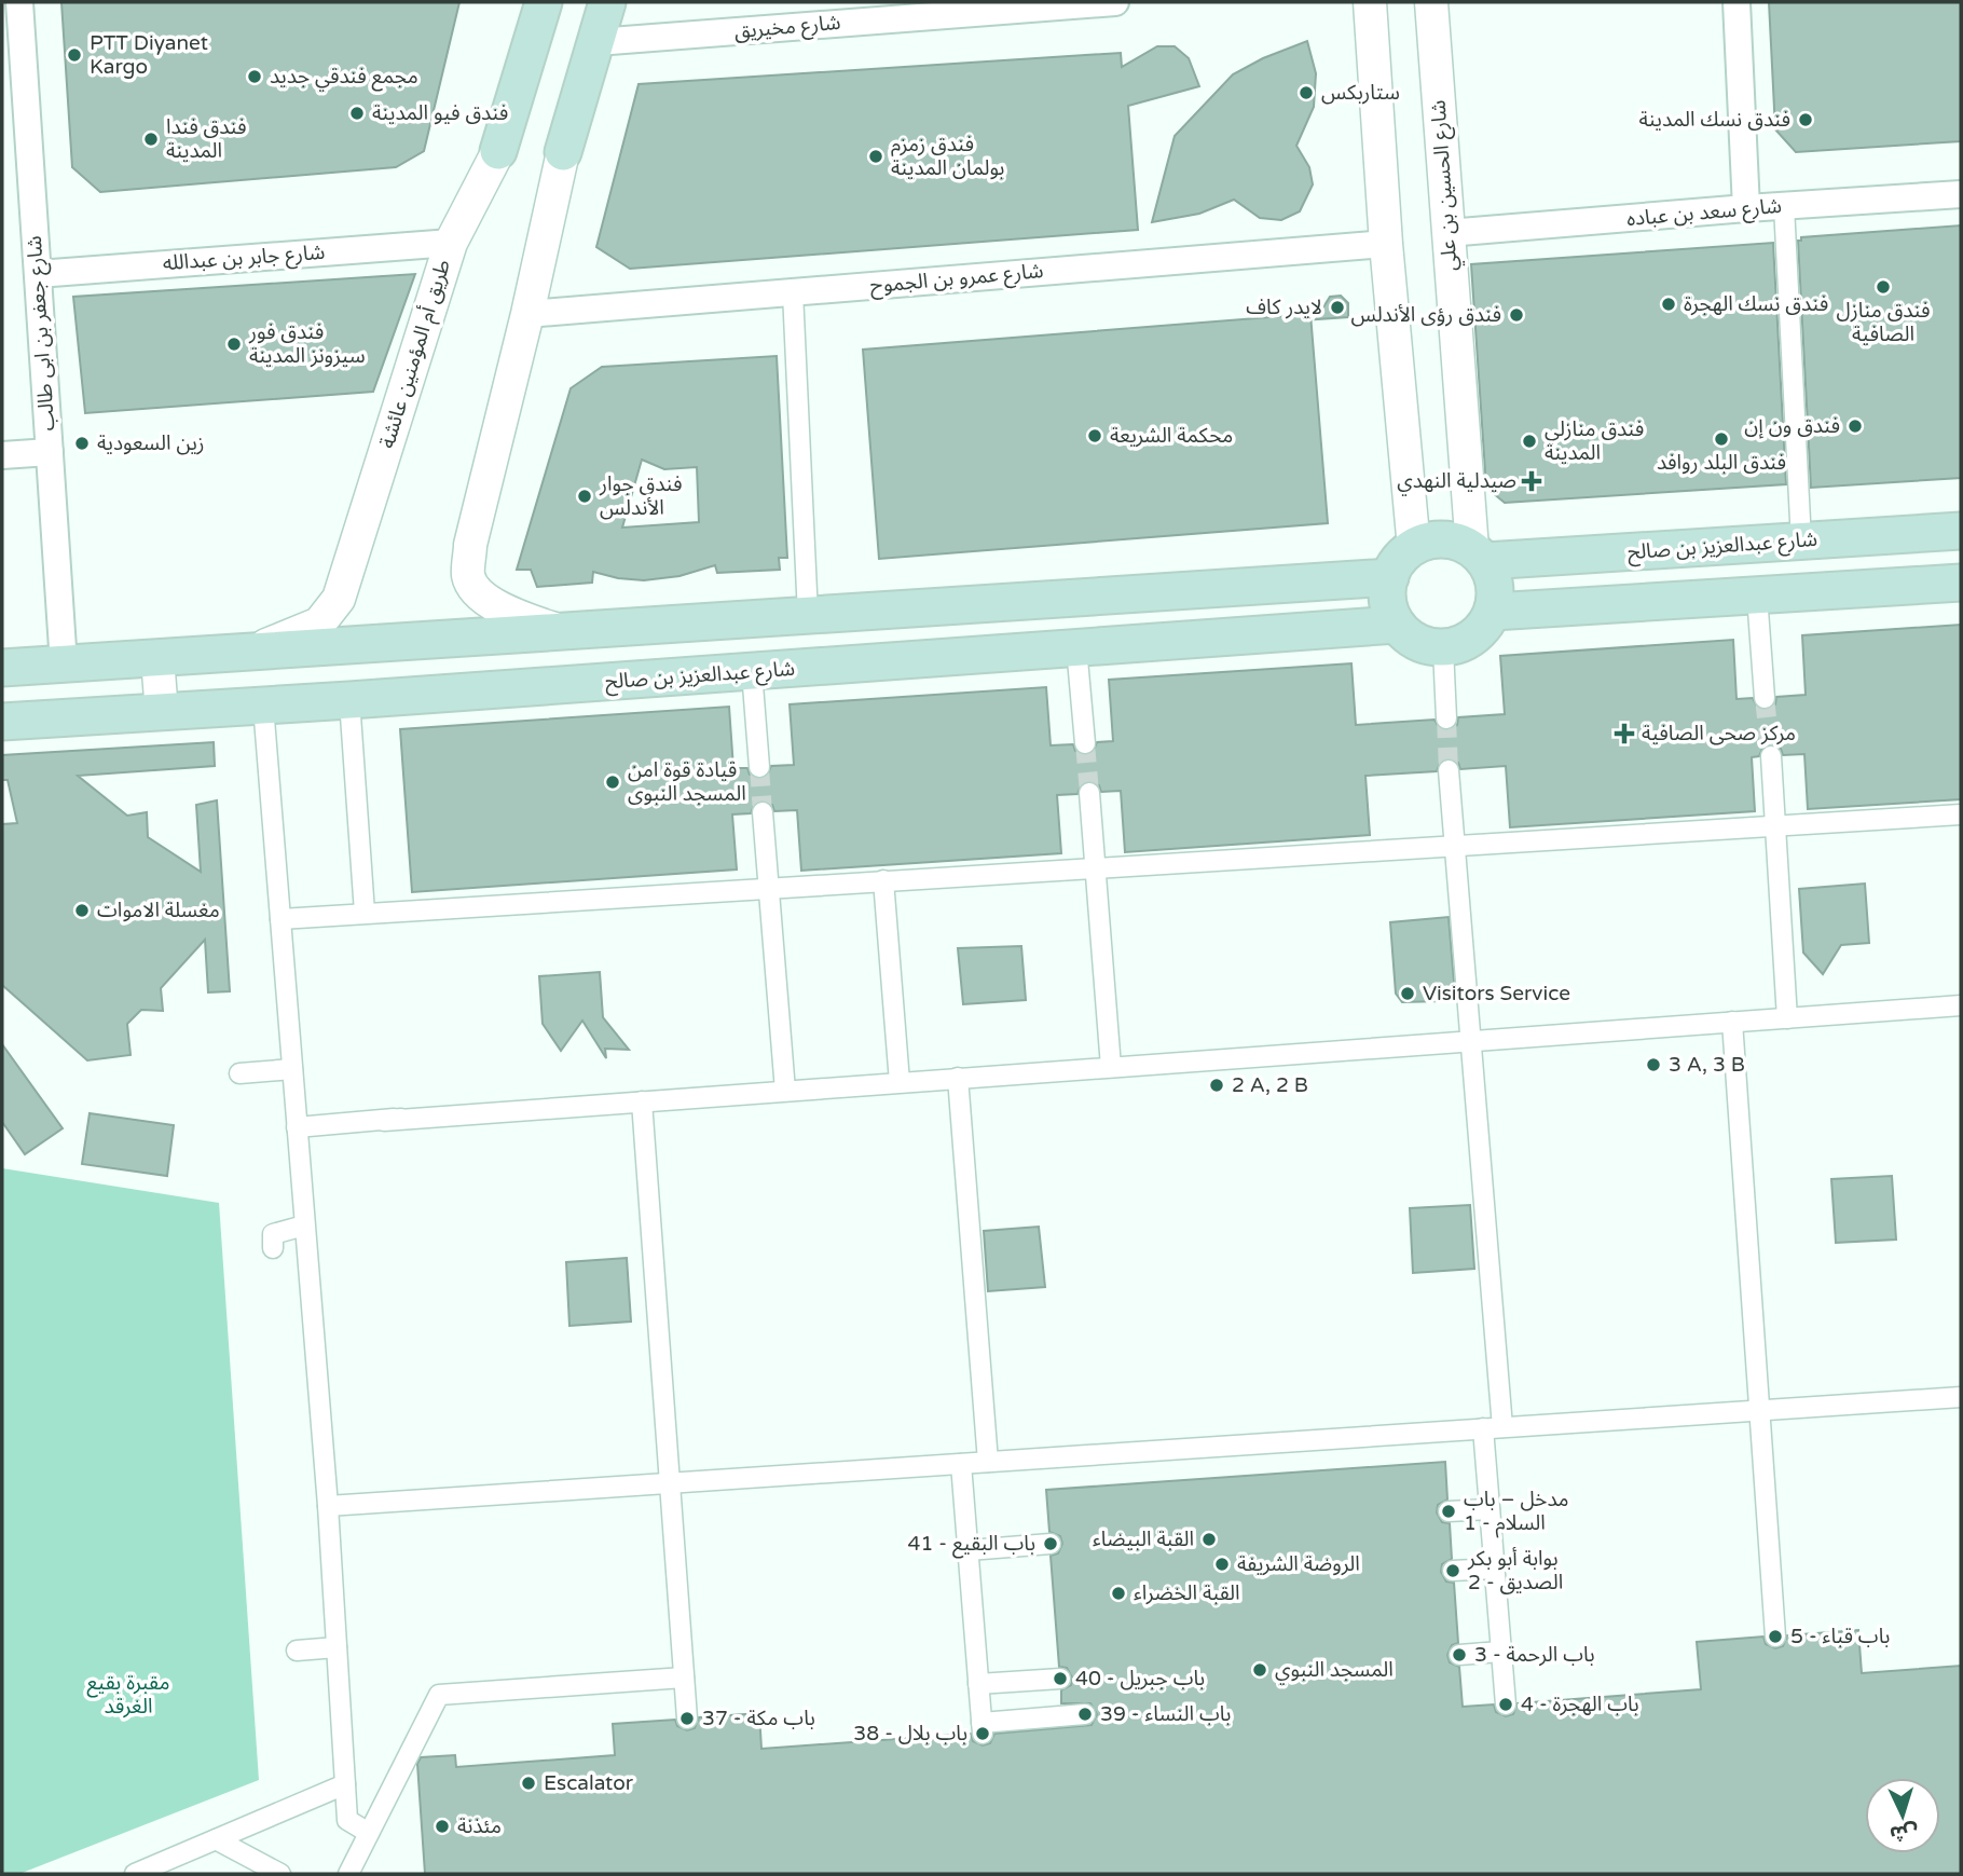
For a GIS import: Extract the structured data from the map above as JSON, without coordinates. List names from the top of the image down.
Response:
{
  "streets": {
    "main road": ["طريق أم المؤمنين عائشة", "شارع عبدالعزيز بن صالح"],
    "street": [
      "شارع مخيريق",
      "شارع الحسين بن علي",
      "شارع سعد بن عباده",
      "شارع جابر بن عبدالله",
      "شارع عمرو بن الجموح",
      "شارع جعفر بن ابى طالب"
    ]
  },
  "crossings": [
    ["شارع الحسين بن علي", "شارع سعد بن عباده"],
    ["شارع الحسين بن علي", "شارع عبدالعزيز بن صالح"],
    ["شارع جابر بن عبدالله", "شارع جعفر بن ابى طالب"],
    ["شارع جابر بن عبدالله", "طريق أم المؤمنين عائشة"]
  ],
  "parks": ["مقبرة بقيع الغرقد"],
  "places": {
    "other": [
      "PTT Diyanet Kargo",
      "مجمع فندقي جديد",
      "ستاربكس",
      "فندق فيو المدينة",
      "فندق نسك المدينة",
      "فندق فندا المدينة",
      "فندق زمزم بولمان المدينة",
      "فندق منازل الصافية",
      "فندق نسك الهجرة",
      "لايدر كاف",
      "فندق رؤى الأندلس",
      "فندق فور سيزونز المدينة",
      "فندق ون إن",
      "محكمة الشريعة",
      "فندق البلد روافد",
      "فندق منازلي المدينة",
      "زين السعودية",
      "فندق جوار الأندلس",
      "قيادة قوة امن المسجد النبوى",
      "مغسلة الاموات",
      "Visitors Service",
      "3 A, 3 B",
      "2 A, 2 B",
      "مدخل – باب السلام - 1",
      "القبة البيضاء",
      "باب البقيع - 41",
      "الروضة الشريفة",
      "بوابة أبو بكر الصديق - 2",
      "القبة الخضراء",
      "باب قباء - 5",
      "باب الرحمة - 3",
      "المسجد النبوي",
      "باب جبريل - 40",
      "باب الهجرة - 4",
      "باب النساء - 39",
      "باب مكة - 37",
      "باب بلال - 38",
      "Escalator",
      "مئذنة"
    ],
    "health": ["صيدلية النهدي", "مركز صحى الصافية"]
  },
  "north": "bottom"
}
